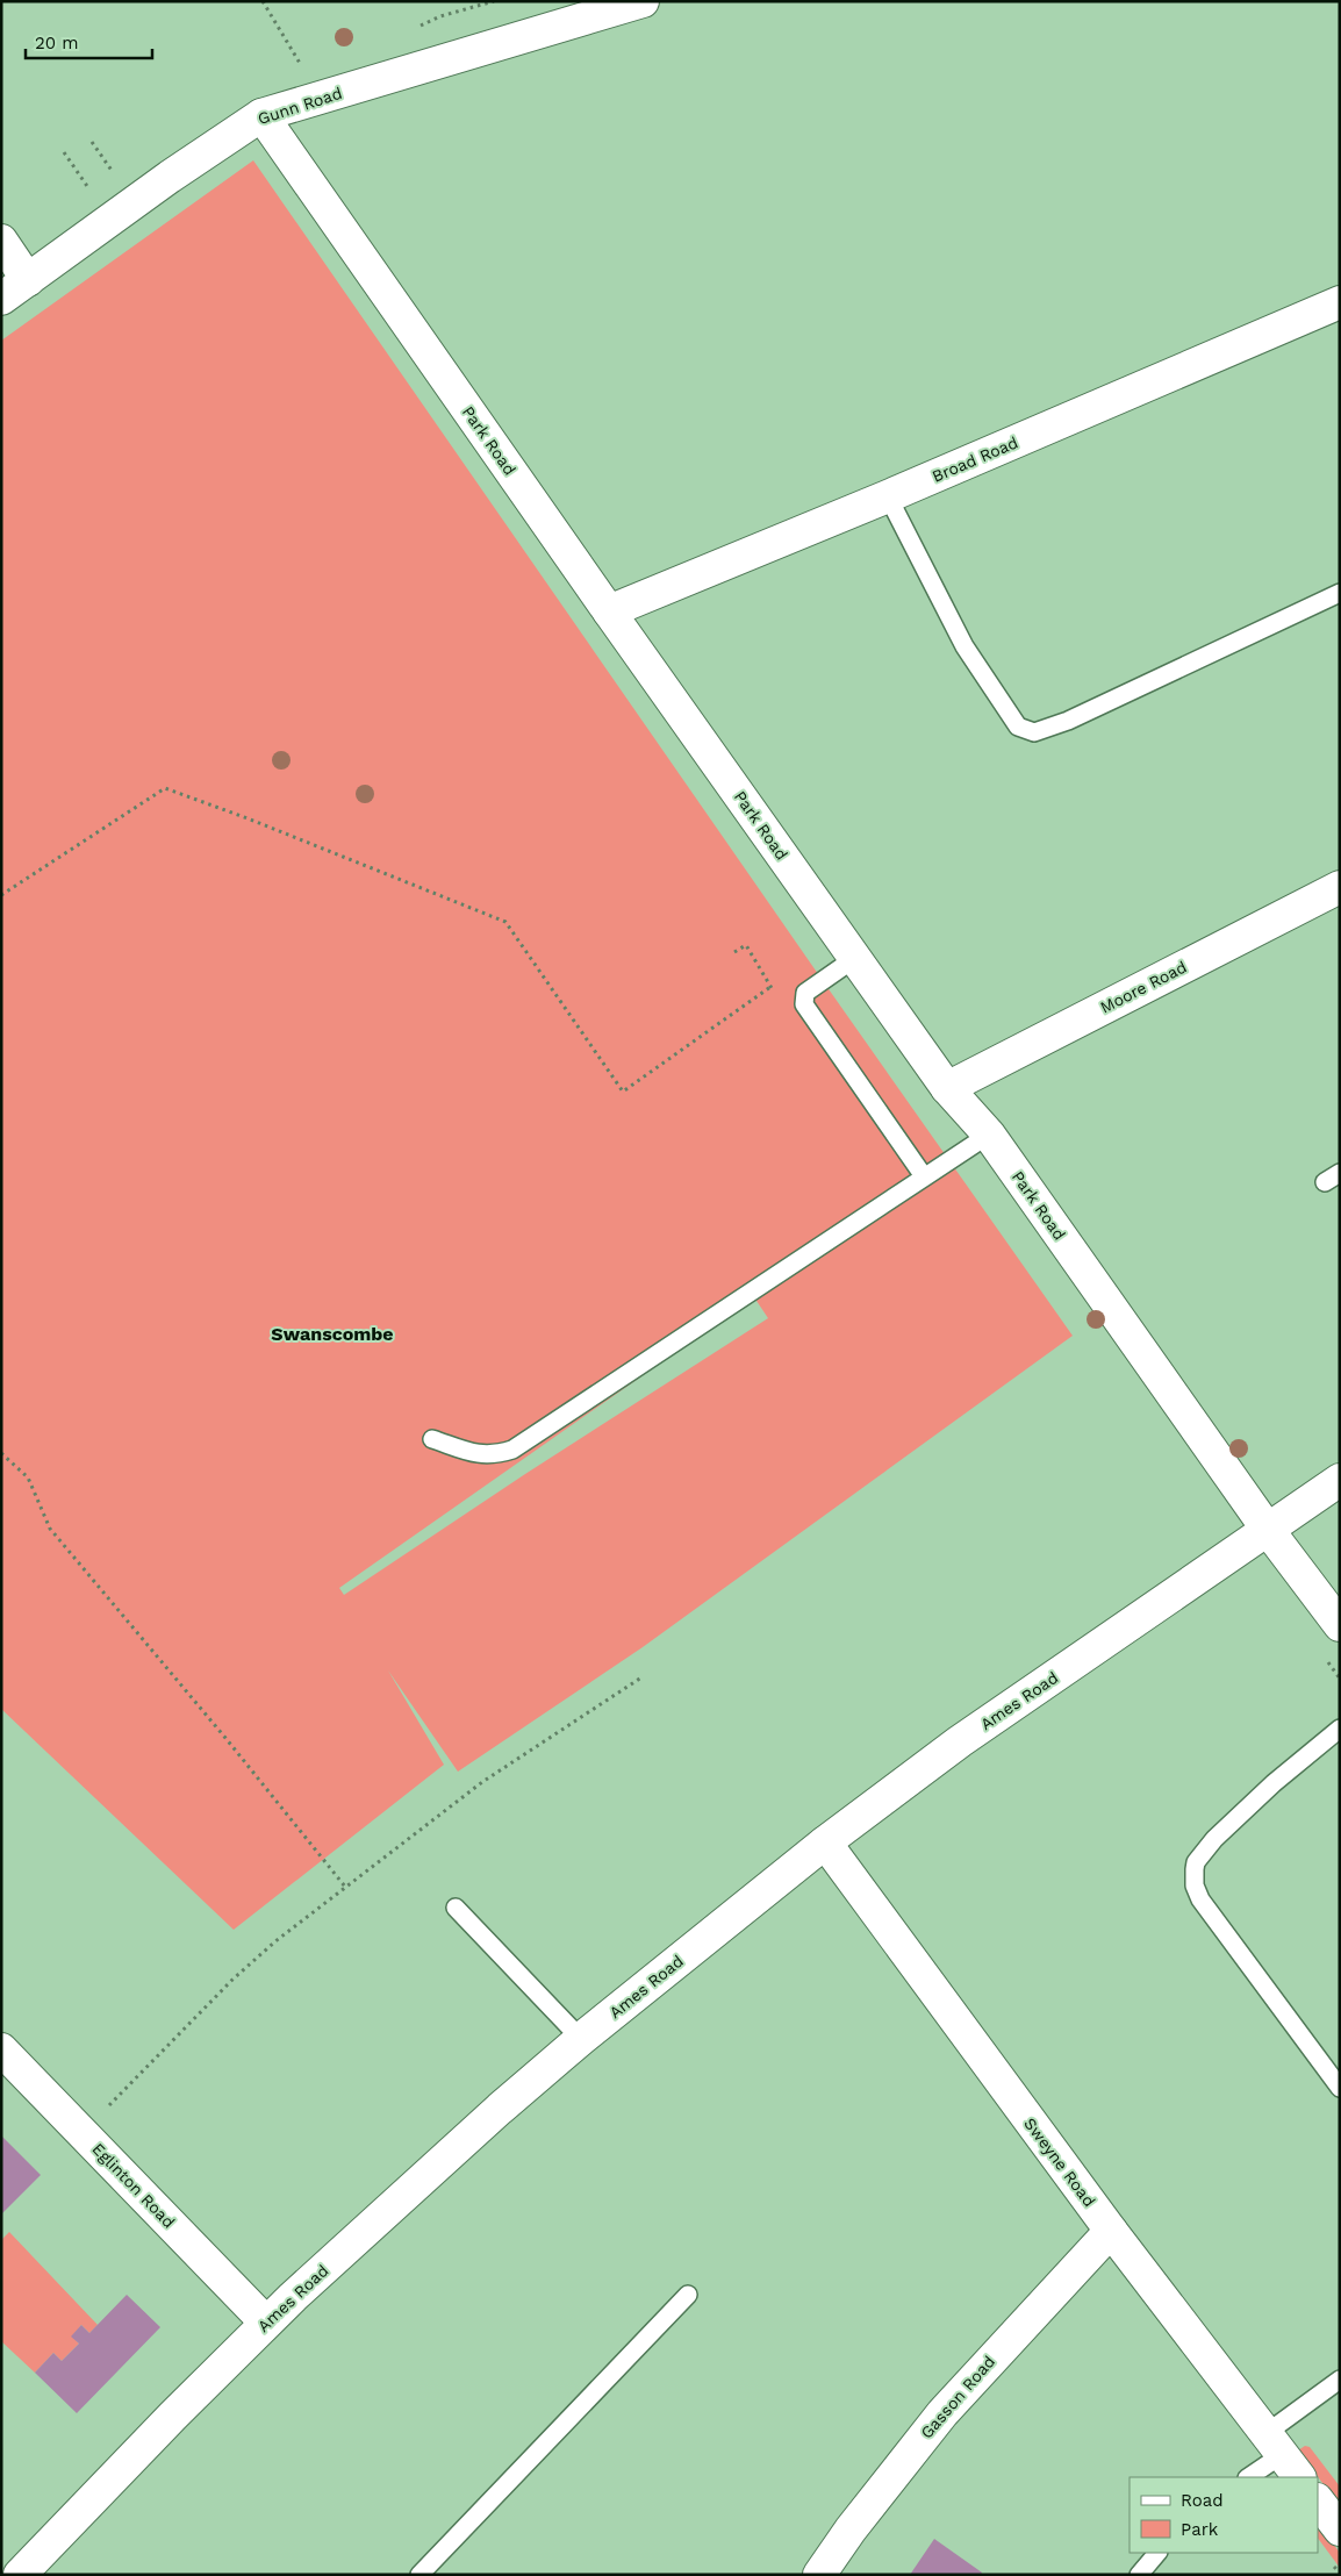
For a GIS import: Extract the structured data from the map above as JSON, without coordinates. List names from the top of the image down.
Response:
{
  "streets": {
    "street": [
      "Gunn Road",
      "Park Road",
      "Broad Road",
      "Moore Road",
      "Ames Road",
      "Sweyne Road",
      "Eglinton Road",
      "Gasson Road"
    ]
  },
  "crossings": [
    ["Gunn Road", "Park Road"],
    ["Park Road", "Broad Road"],
    ["Park Road", "Moore Road"],
    ["Park Road", "Ames Road"],
    ["Ames Road", "Sweyne Road"],
    ["Ames Road", "Eglinton Road"],
    ["Sweyne Road", "Gasson Road"]
  ],
  "districts": ["Swanscombe"],
  "legend": ["Road", "Park"],
  "scale_bar": "20 m"
}
